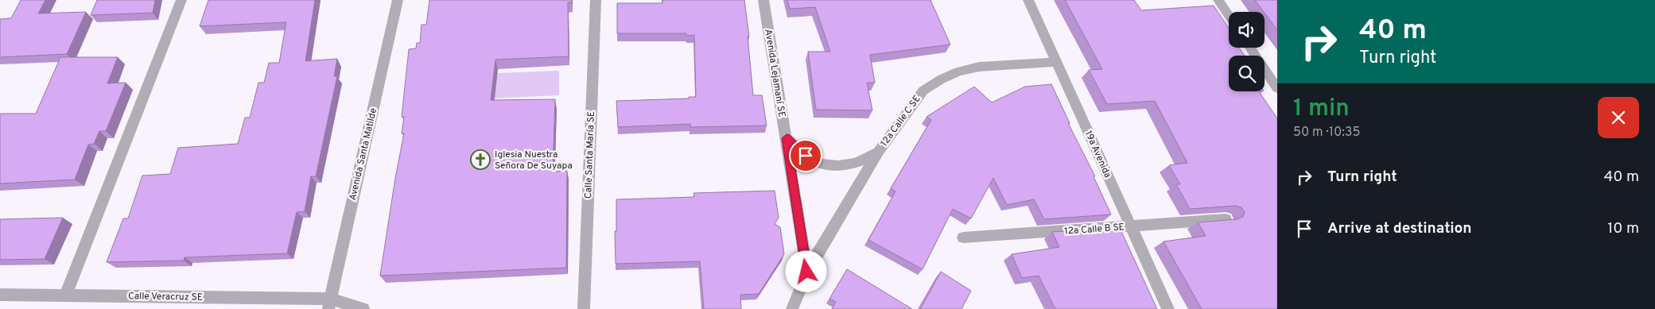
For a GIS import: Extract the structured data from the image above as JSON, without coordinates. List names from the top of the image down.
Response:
{
  "streets": {
    "street": [
      "Avenida Lejamaní SE",
      "12a Calle C SE",
      "Avenida Santa Matilde",
      "19a Avenida",
      "Calle Santa María SE",
      "12a Calle B SE",
      "Calle Veracruz SE"
    ]
  },
  "crossings": [
    ["Avenida Lejamaní SE", "12a Calle C SE"],
    ["12a Calle C SE", "19a Avenida"],
    ["Avenida Santa Matilde", "Calle Veracruz SE"],
    ["19a Avenida", "12a Calle B SE"]
  ],
  "places": {
    "church": ["Iglesia Nuestra Señora De Suyapa"]
  },
  "page": {
    "turn": ["40 m", "Turn right"],
    "heading": ["1 min", "50 m · 10:35"],
    "list": [
      {
        "name": "Turn right",
        "value": "40 m"
      },
      {
        "name": "Arrive at destination",
        "value": "10 m"
      }
    ]
  }
}
